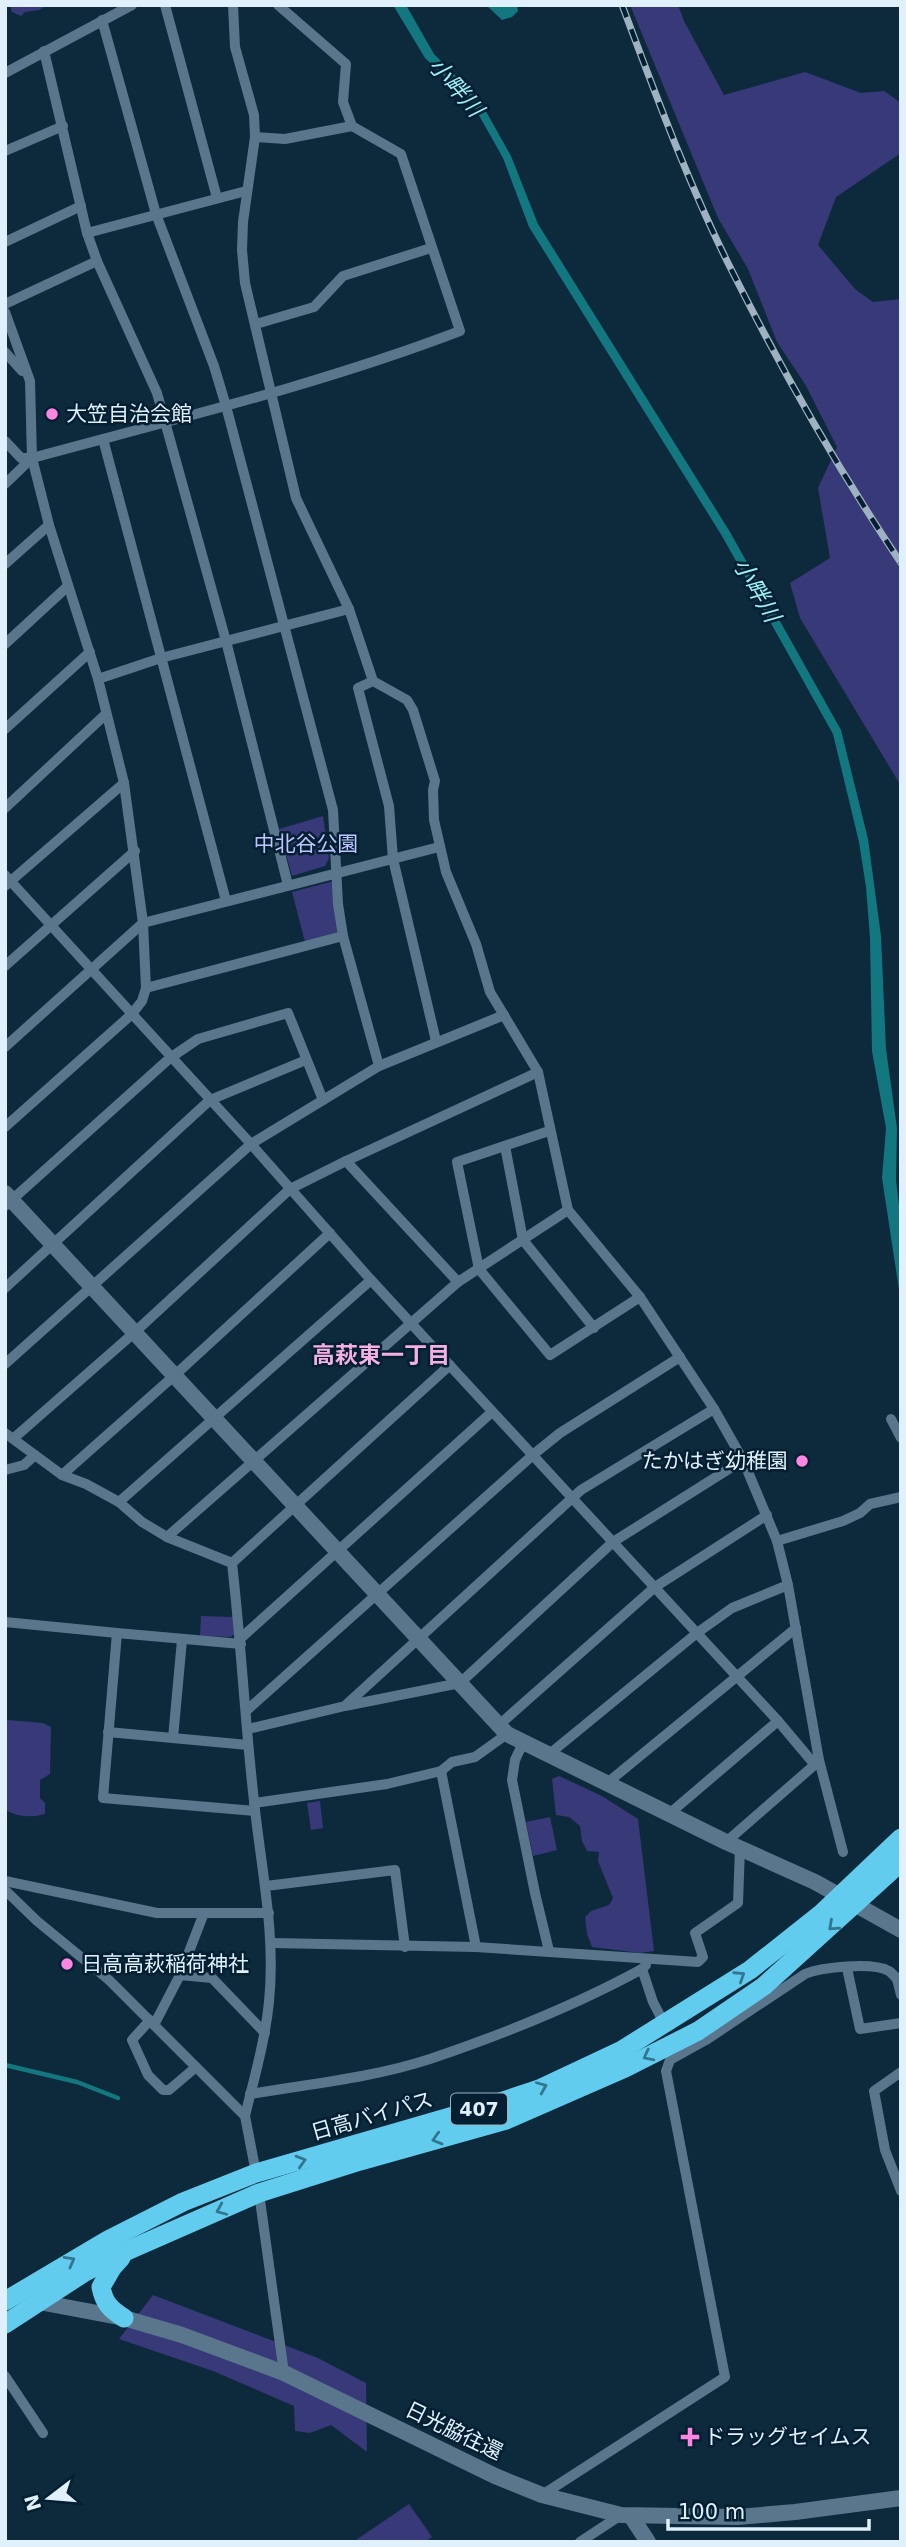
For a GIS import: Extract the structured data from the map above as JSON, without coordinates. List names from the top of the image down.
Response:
{
  "streets": {
    "highway": ["407", "日高バイパス", "日光脇往還"]
  },
  "crossings": [
    ["407", "日高バイパス"],
    ["407", "日光脇往還"],
    ["日高バイパス", "日光脇往還"]
  ],
  "districts": ["高萩東一丁目"],
  "water": ["小畔川"],
  "parks": ["中北谷公園"],
  "places": {
    "other": ["大笠自治会館", "たかはぎ幼稚園", "日高高萩稲荷神社"],
    "health": ["ドラッグセイムス"]
  },
  "scale_bar": "100 m",
  "north": "left"
}
